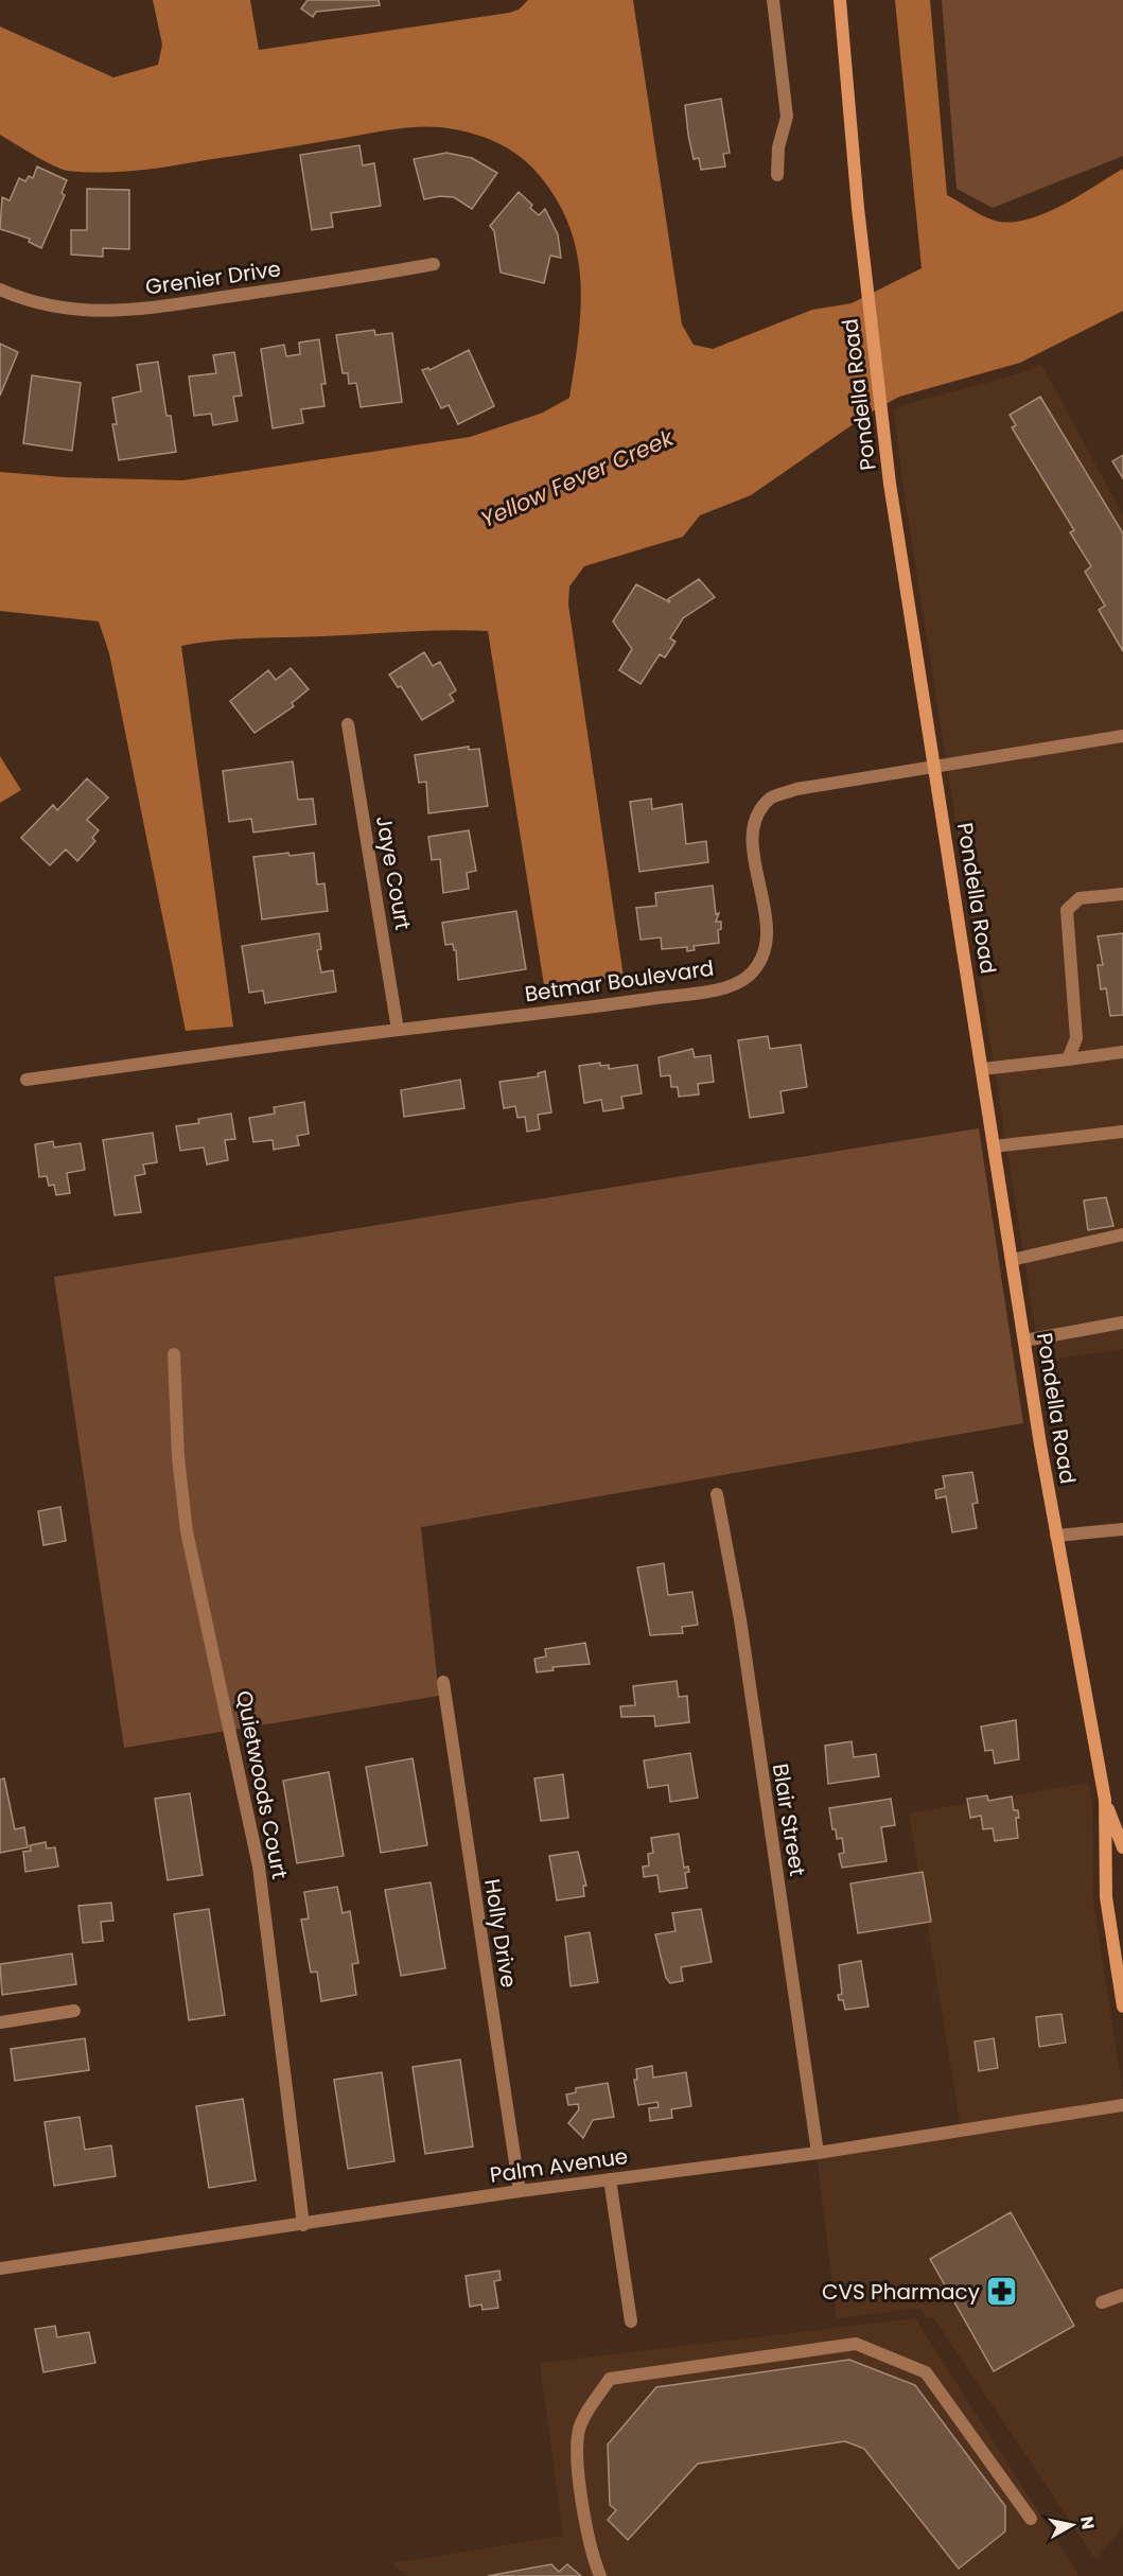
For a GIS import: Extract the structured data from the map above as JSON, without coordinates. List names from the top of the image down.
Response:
{
  "streets": {
    "main road": ["Pondella Road"],
    "street": [
      "Grenier Drive",
      "Jaye Court",
      "Betmar Boulevard",
      "Quietwoods Court",
      "Blair Street",
      "Holly Drive",
      "Palm Avenue"
    ]
  },
  "crossings": [
    ["Pondella Road", "Betmar Boulevard"],
    ["Jaye Court", "Betmar Boulevard"],
    ["Quietwoods Court", "Palm Avenue"],
    ["Blair Street", "Palm Avenue"],
    ["Holly Drive", "Palm Avenue"]
  ],
  "water": ["Yellow Fever Creek"],
  "places": {
    "pharmacy": ["CVS Pharmacy"]
  },
  "north": "right"
}
